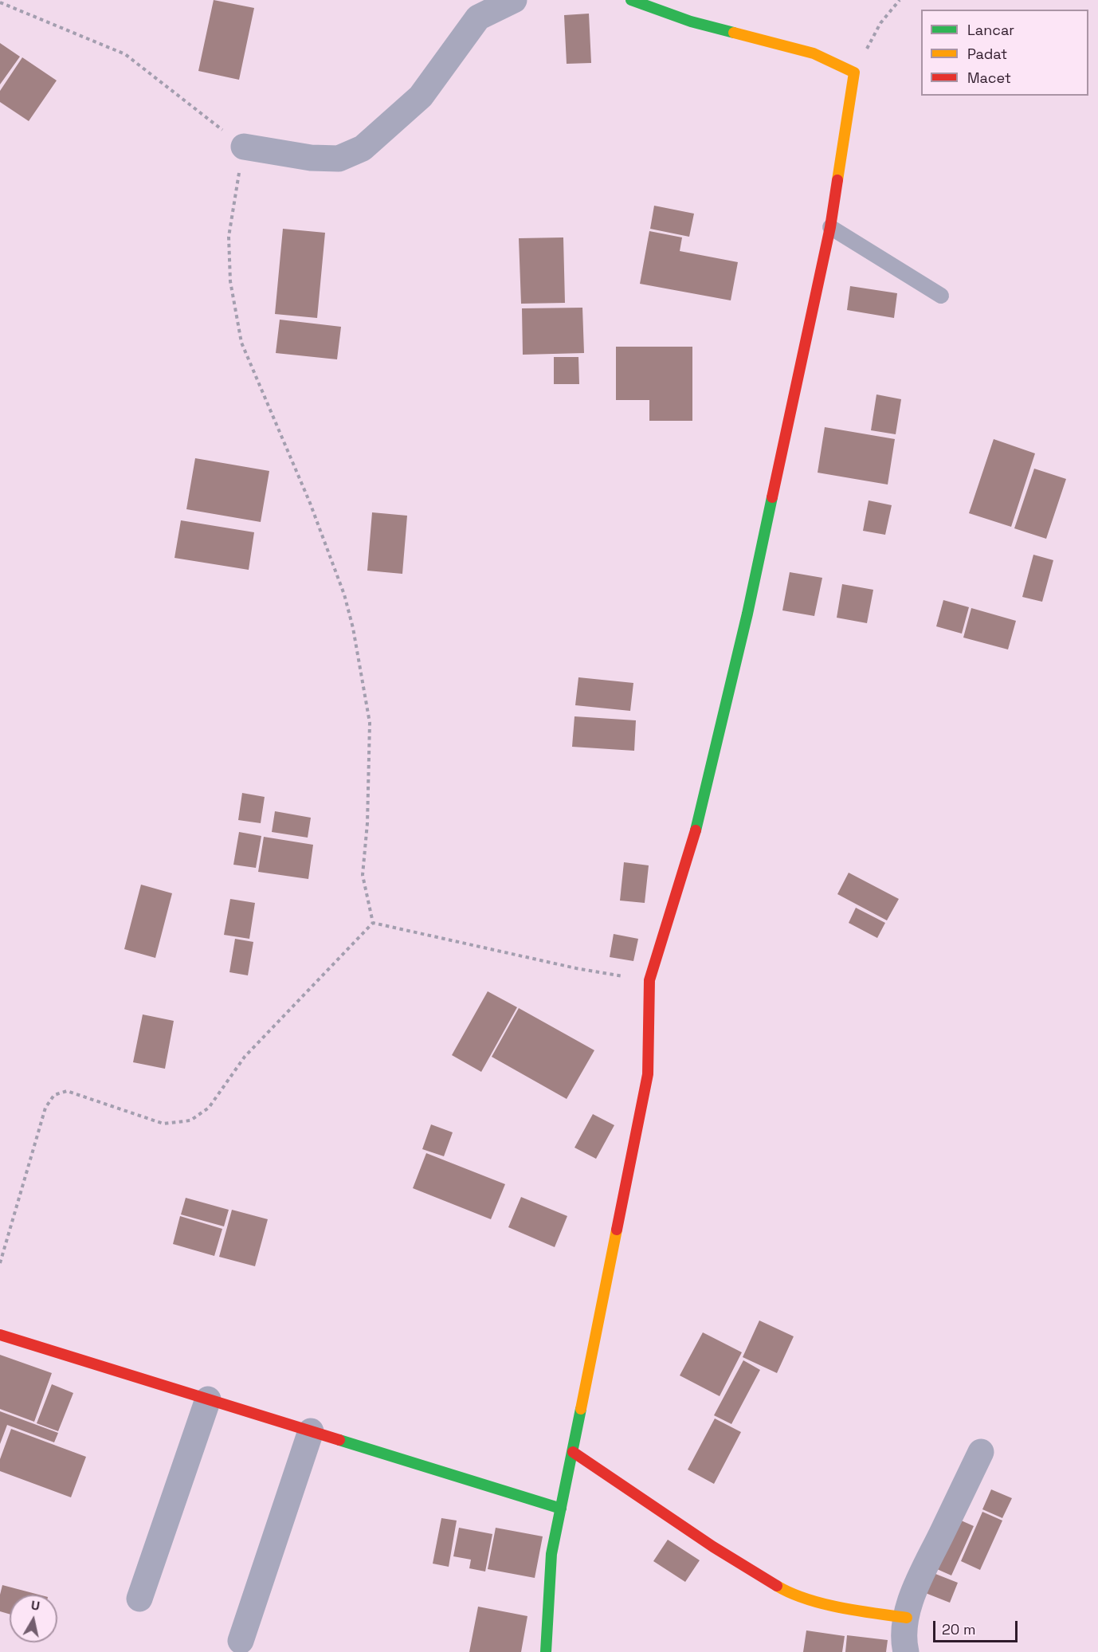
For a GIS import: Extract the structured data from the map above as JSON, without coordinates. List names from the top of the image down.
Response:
{
  "legend": ["Lancar", "Padat", "Macet"],
  "scale_bar": "20 m",
  "north": "top"
}
